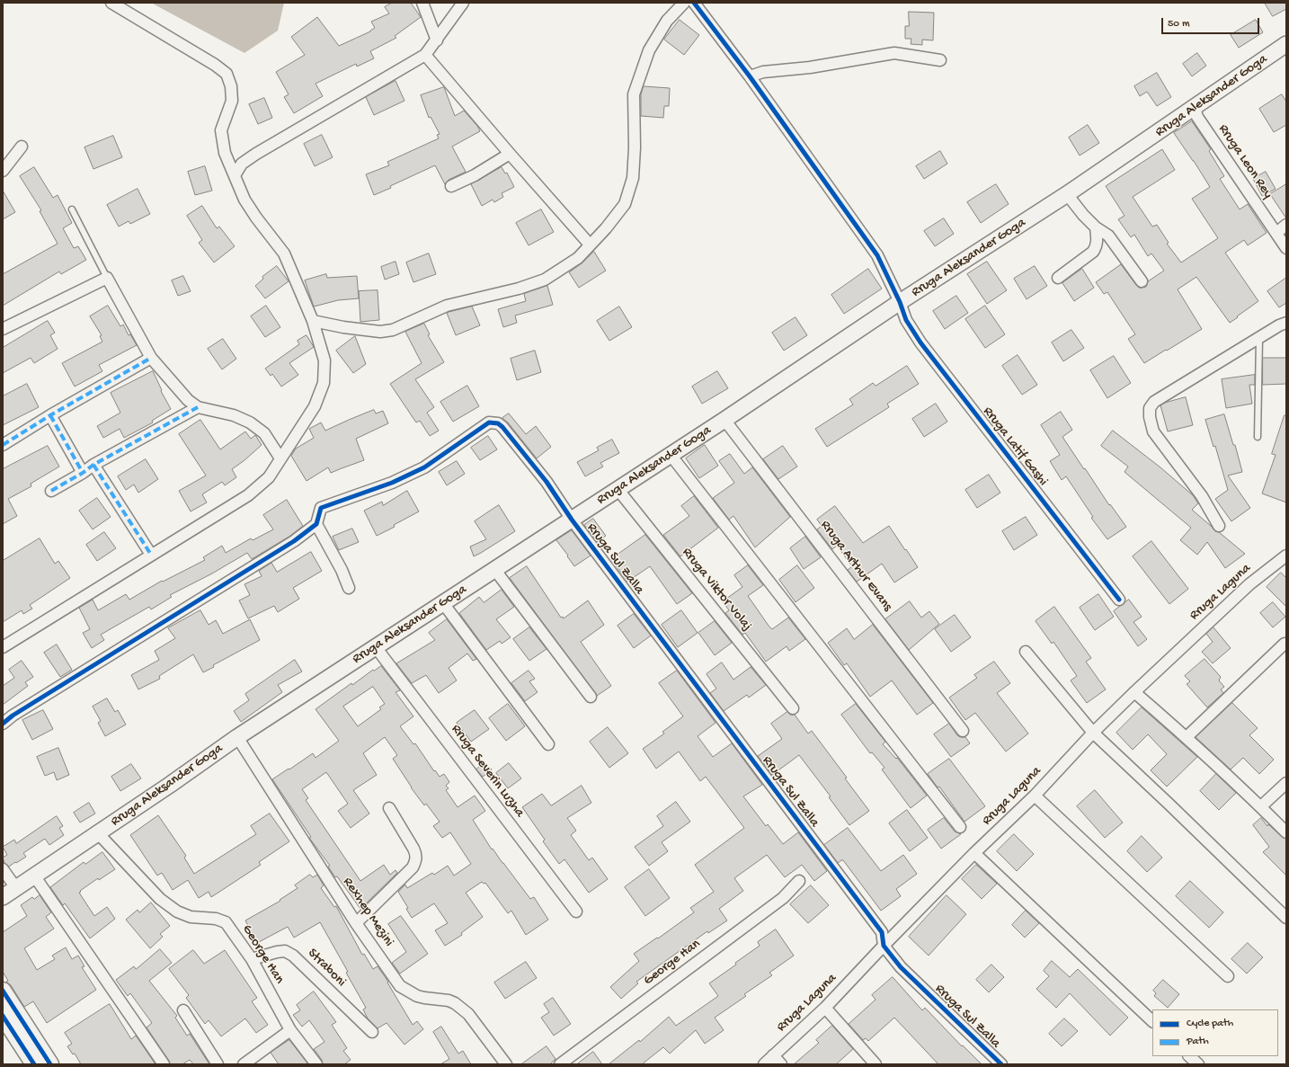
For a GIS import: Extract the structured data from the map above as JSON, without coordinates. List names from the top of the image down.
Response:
{
  "streets": {
    "main road": ["Rruga Aleksander Goga"],
    "street": [
      "Rruga Leon Rey",
      "Rruga Latif Gashi",
      "Rruga Sul Zalla",
      "Rruga Arthur Evans",
      "Rruga Viktor Volaj",
      "Rruga Laguna",
      "Rruga Severin Luzha",
      "Rexhep Mezini",
      "George Han",
      "Straboni"
    ]
  },
  "crossings": [
    ["Rruga Aleksander Goga", "Rruga Leon Rey"],
    ["Rruga Aleksander Goga", "Rruga Latif Gashi"],
    ["Rruga Aleksander Goga", "Rruga Sul Zalla"],
    ["Rruga Aleksander Goga", "Rruga Arthur Evans"],
    ["Rruga Aleksander Goga", "Rruga Viktor Volaj"],
    ["Rruga Aleksander Goga", "Rruga Severin Luzha"],
    ["Rruga Aleksander Goga", "Rexhep Mezini"],
    ["Rruga Aleksander Goga", "George Han"],
    ["Rruga Sul Zalla", "Rruga Laguna"],
    ["George Han", "Straboni"]
  ],
  "legend": ["Cycle path", "Path"],
  "scale_bar": "50 m"
}
